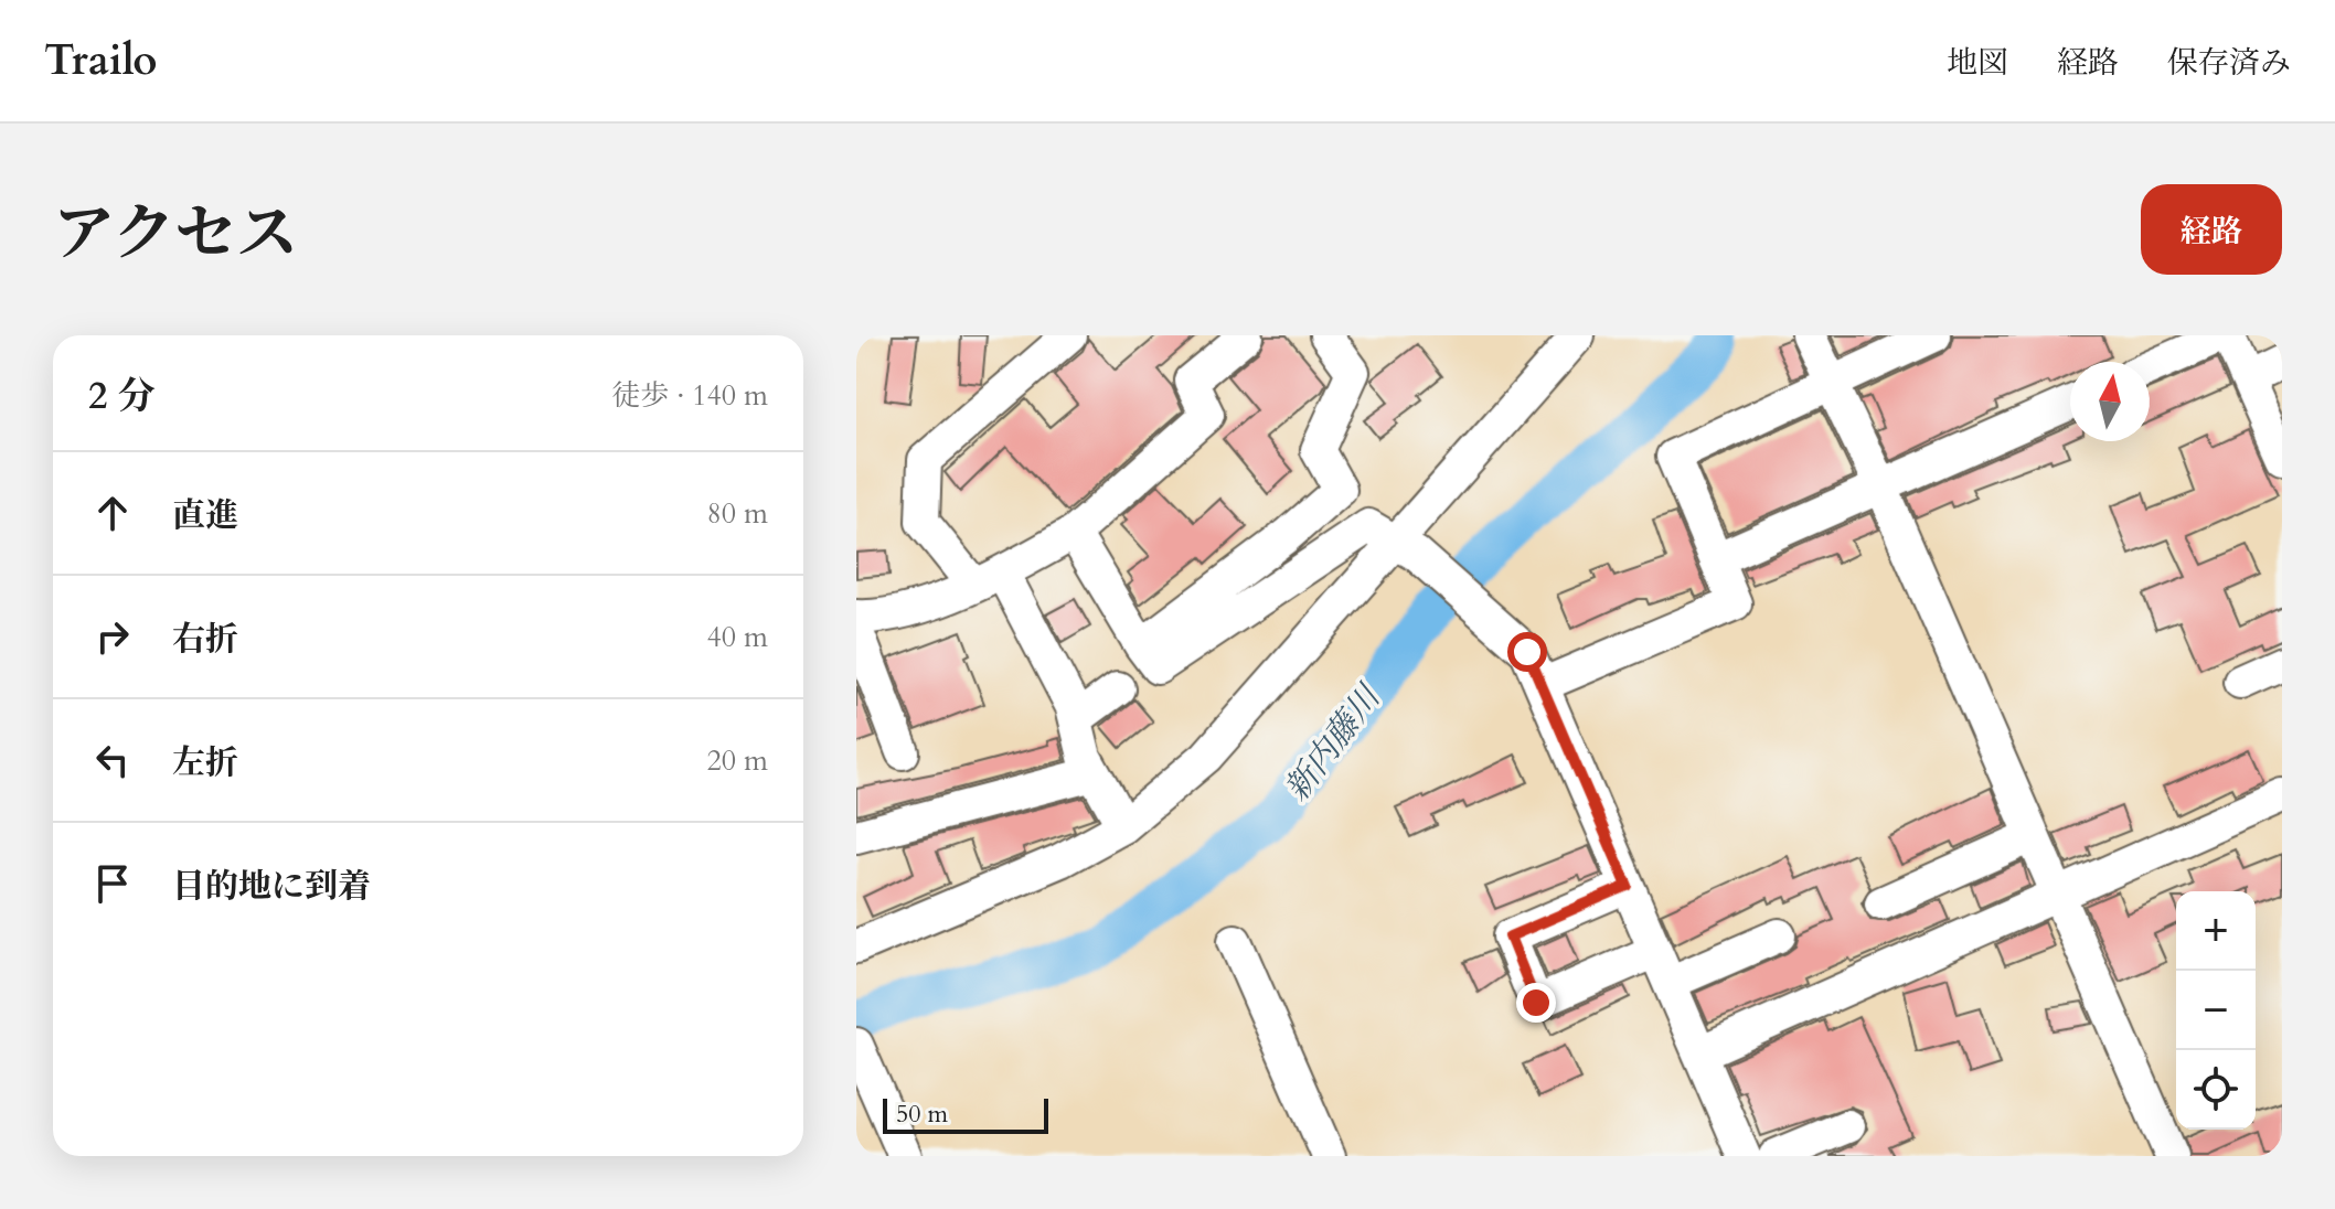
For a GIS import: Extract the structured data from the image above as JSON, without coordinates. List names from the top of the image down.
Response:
{
  "water": ["新内藤川"],
  "scale_bar": "50 m",
  "north": "top",
  "page": {
    "header": "Trailo",
    "nav": ["地図", "経路", "保存済み"],
    "title": "アクセス",
    "buttons": "経路",
    "heading": ["2 分", "徒歩 · 140 m"],
    "list": [
      ["直進", "80 m"],
      ["右折", "40 m"],
      ["左折", "20 m"],
      "目的地に到着"
    ],
    "map_buttons": ["+", "−"],
    "scale": "50 m"
  }
}
